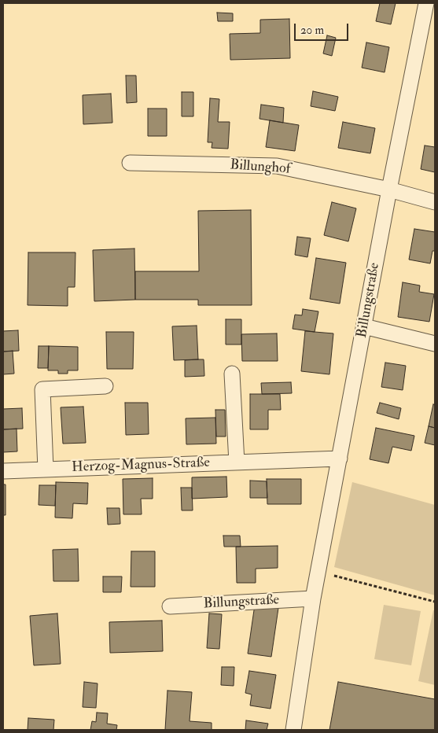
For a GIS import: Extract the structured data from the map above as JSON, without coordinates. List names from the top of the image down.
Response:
{
  "streets": {
    "street": ["Billunghof", "Billungstraße", "Herzog-Magnus-Straße"]
  },
  "crossings": [
    ["Billunghof", "Billungstraße"],
    ["Billungstraße", "Herzog-Magnus-Straße"]
  ],
  "scale_bar": "20 m"
}
